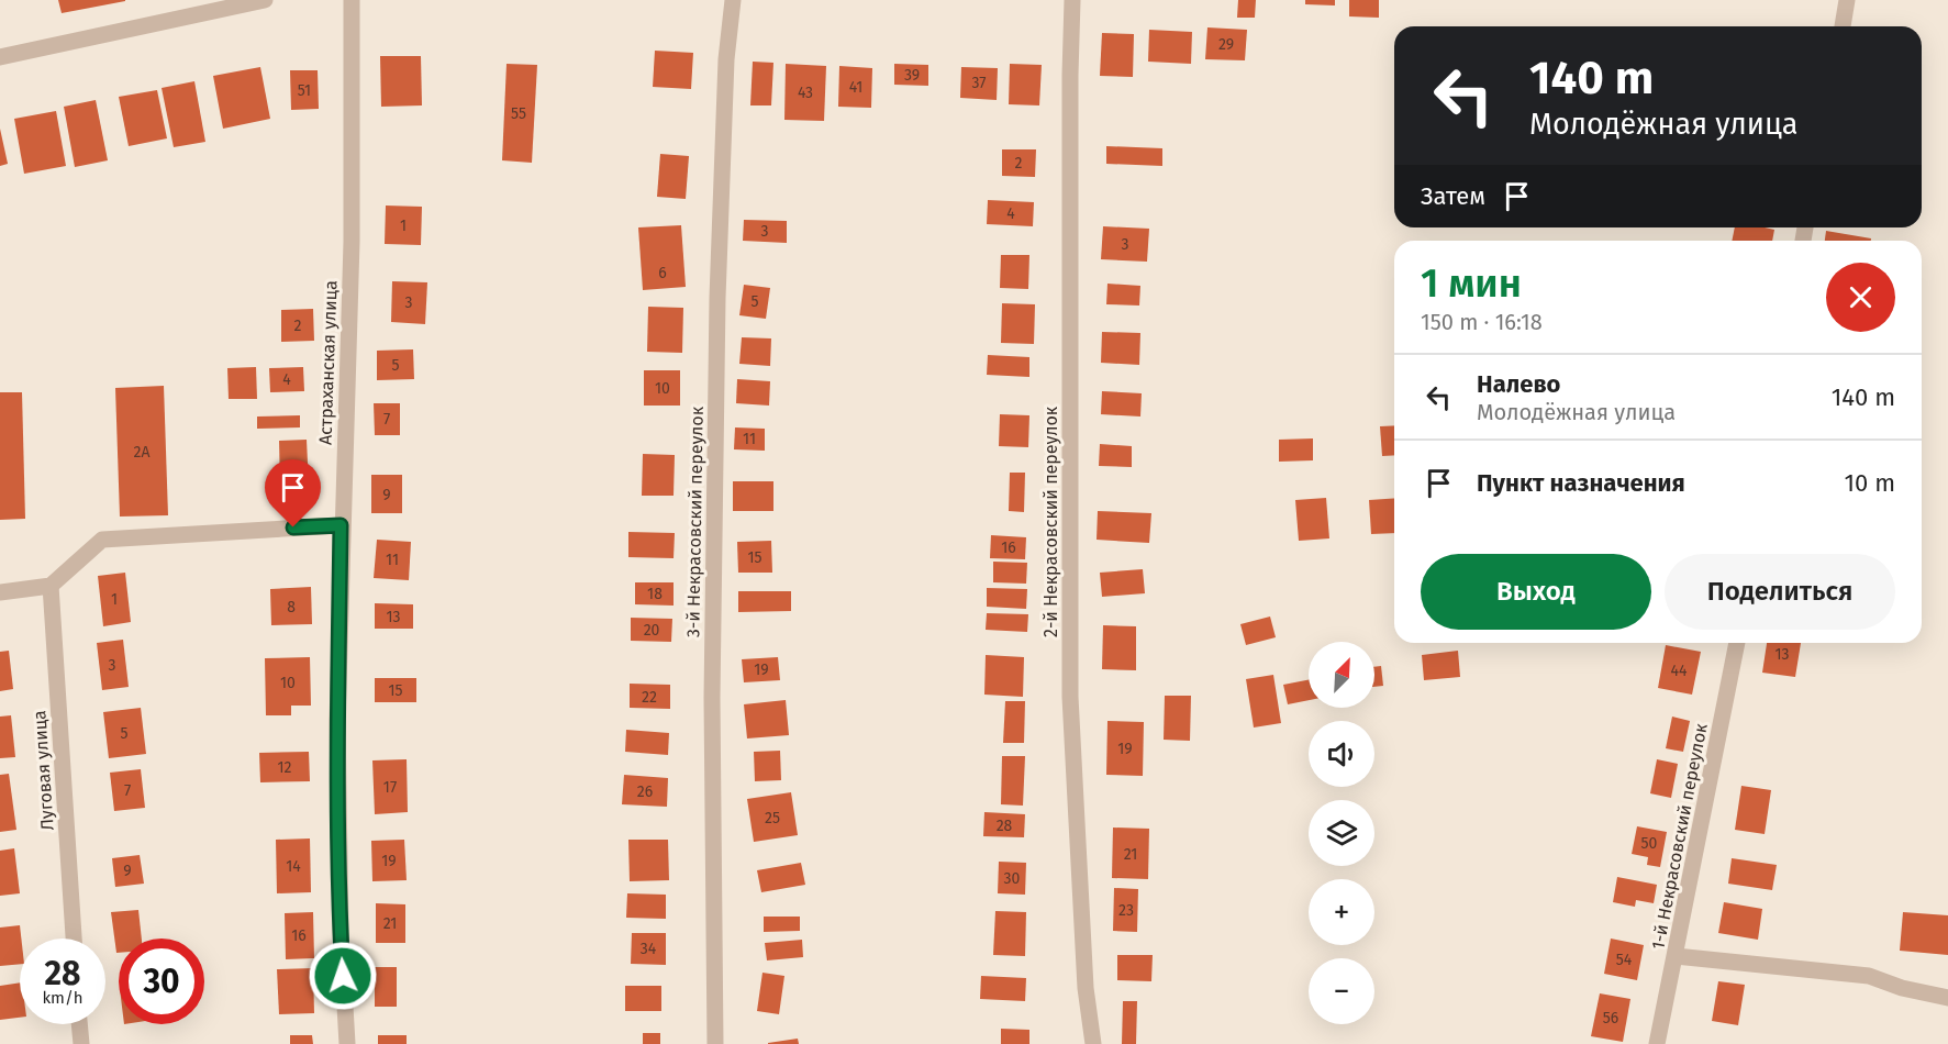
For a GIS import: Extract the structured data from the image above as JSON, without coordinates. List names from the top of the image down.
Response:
{
  "streets": {
    "street": [
      "Астраханская улица",
      "3-й Некрасовский переулок",
      "2-й Некрасовский переулок",
      "Луговая улица",
      "1-й Некрасовский переулок"
    ]
  },
  "house_numbers": [
    "29",
    "39",
    "37",
    "41",
    "51",
    "43",
    "55",
    "2",
    "4",
    "1",
    "3",
    "3",
    "6",
    "5",
    "3",
    "2",
    "5",
    "4",
    "10",
    "7",
    "11",
    "2А",
    "9",
    "16",
    "15",
    "11",
    "18",
    "1",
    "8",
    "13",
    "20",
    "13",
    "3",
    "19",
    "44",
    "10",
    "15",
    "22",
    "5",
    "19",
    "12",
    "17",
    "7",
    "26",
    "25",
    "28",
    "50",
    "21",
    "19",
    "14",
    "9",
    "30",
    "23",
    "21",
    "16",
    "34",
    "54",
    "56"
  ],
  "north": "top right",
  "page": {
    "turn": ["140 m", "Молодёжная улица"],
    "then": "Затем",
    "heading": ["1 мин", "150 m · 16:18"],
    "list": [
      {
        "name": "Налево",
        "note": "Молодёжная улица",
        "value": "140 m"
      },
      {
        "name": "Пункт назначения",
        "value": "10 m"
      }
    ],
    "buttons": ["Выход", "Поделиться"],
    "map_buttons": ["+", "−"],
    "speed": "28 km/h",
    "limit": "30"
  }
}
